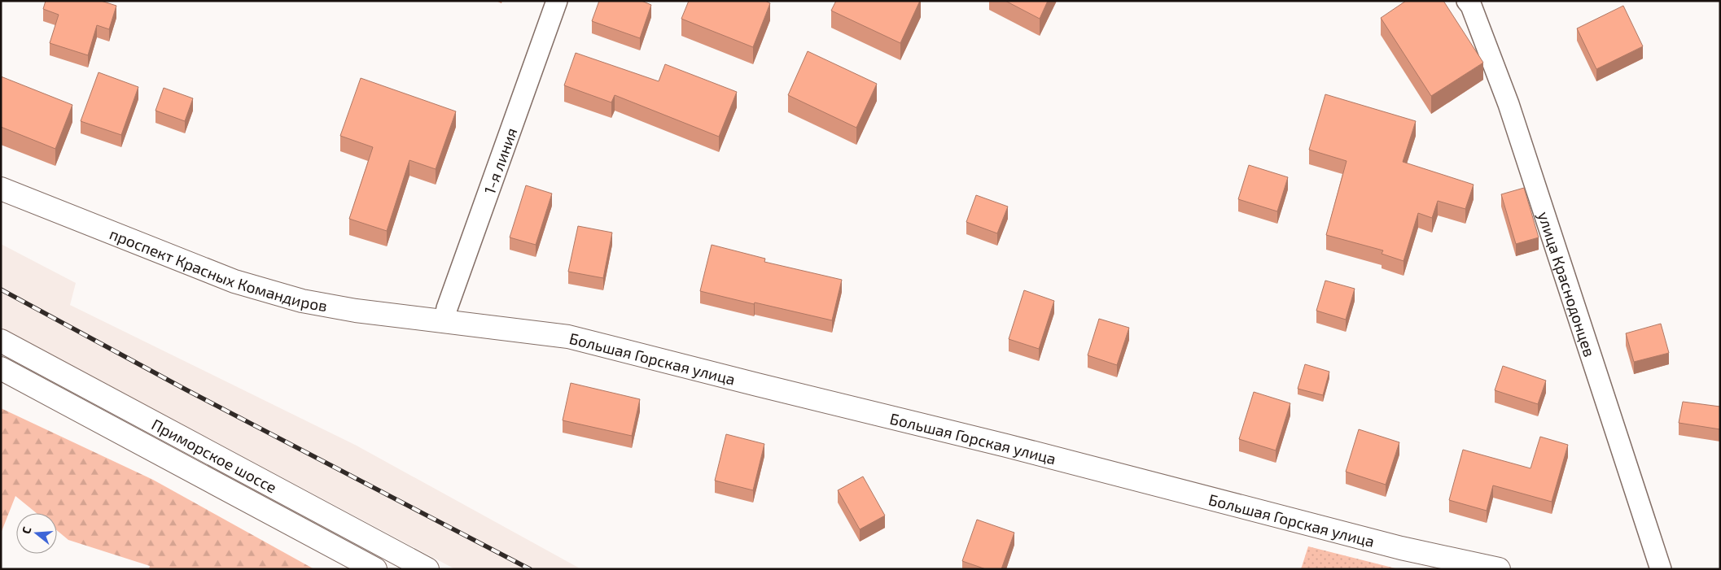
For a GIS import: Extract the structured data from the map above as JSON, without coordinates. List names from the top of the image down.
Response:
{
  "streets": {
    "main road": ["проспект Красных Командиров", "Большая Горская улица", "Приморское шоссе"],
    "street": ["1-я линия", "улица Краснодонцев"]
  },
  "crossings": [
    ["1-я линия", "проспект Красных Командиров"],
    ["1-я линия", "Большая Горская улица"],
    ["проспект Красных Командиров", "Большая Горская улица"]
  ],
  "north": "left"
}
